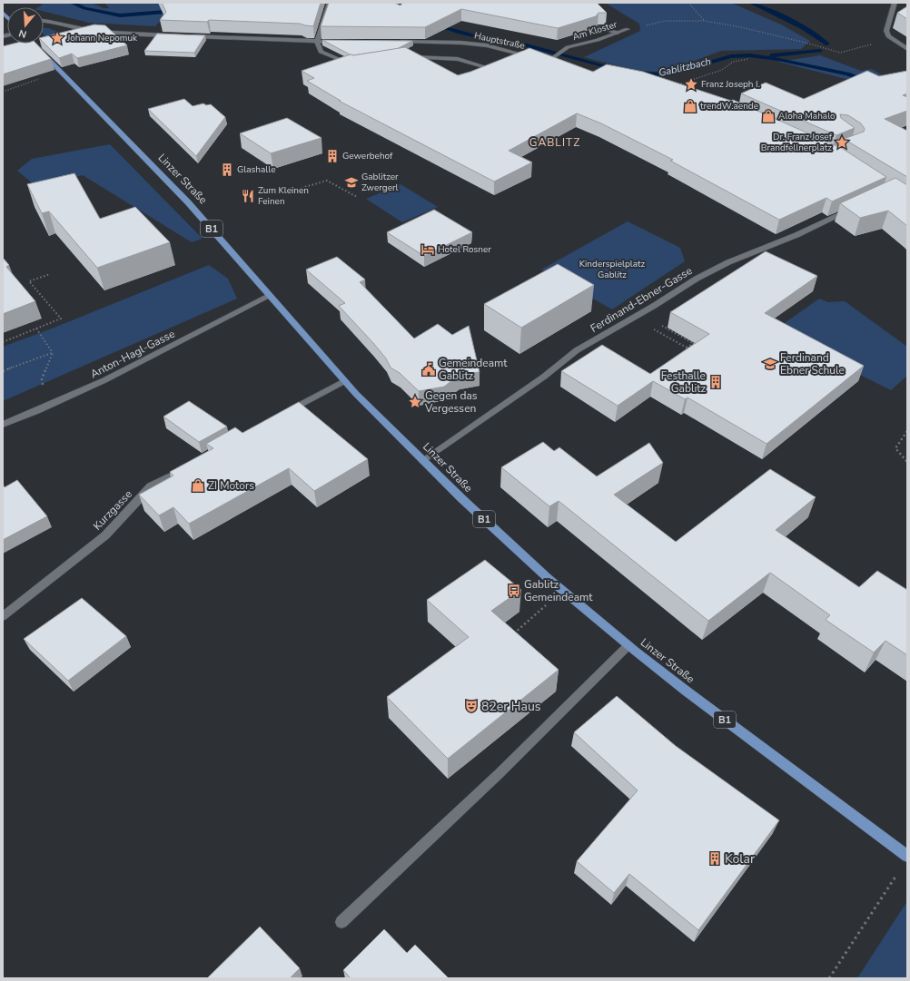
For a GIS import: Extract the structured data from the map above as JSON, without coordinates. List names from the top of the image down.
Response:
{
  "streets": {
    "main road": ["Linzer Straße", "B1"],
    "street": [
      "Am Kloster",
      "Hauptstraße",
      "Ferdinand-Ebner-Gasse",
      "Anton-Hagl-Gasse",
      "Kurzgasse"
    ]
  },
  "crossings": [
    ["Linzer Straße", "Ferdinand-Ebner-Gasse"],
    ["Linzer Straße", "Anton-Hagl-Gasse"]
  ],
  "districts": ["GABLITZ"],
  "water": ["Gablitzbach"],
  "parks": ["Kinderspielplatz Gablitz"],
  "places": {
    "place": [
      "Johann Nepomuk",
      "Franz Joseph I.",
      "Dr. Franz Josef Brandfellnerplatz",
      "Gegen das Vergessen"
    ],
    "shop": ["trendW.aende", "Aloha Mahalo", "ZI Motors"],
    "building": [
      "Gewerbehof",
      "Glashalle",
      "Festhalle Gablitz",
      "Kolar"
    ],
    "school or university": ["Gablitzer Zwergerl", "Ferdinand Ebner Schule"],
    "restaurant": ["Zum Kleinen Feinen"],
    "hotel": ["Hotel Rosner"],
    "public building": ["Gemeindeamt Gablitz"],
    "bus stop": ["Gablitz Gemeindeamt"],
    "theatre": ["82er Haus"]
  },
  "north": "bottom"
}
